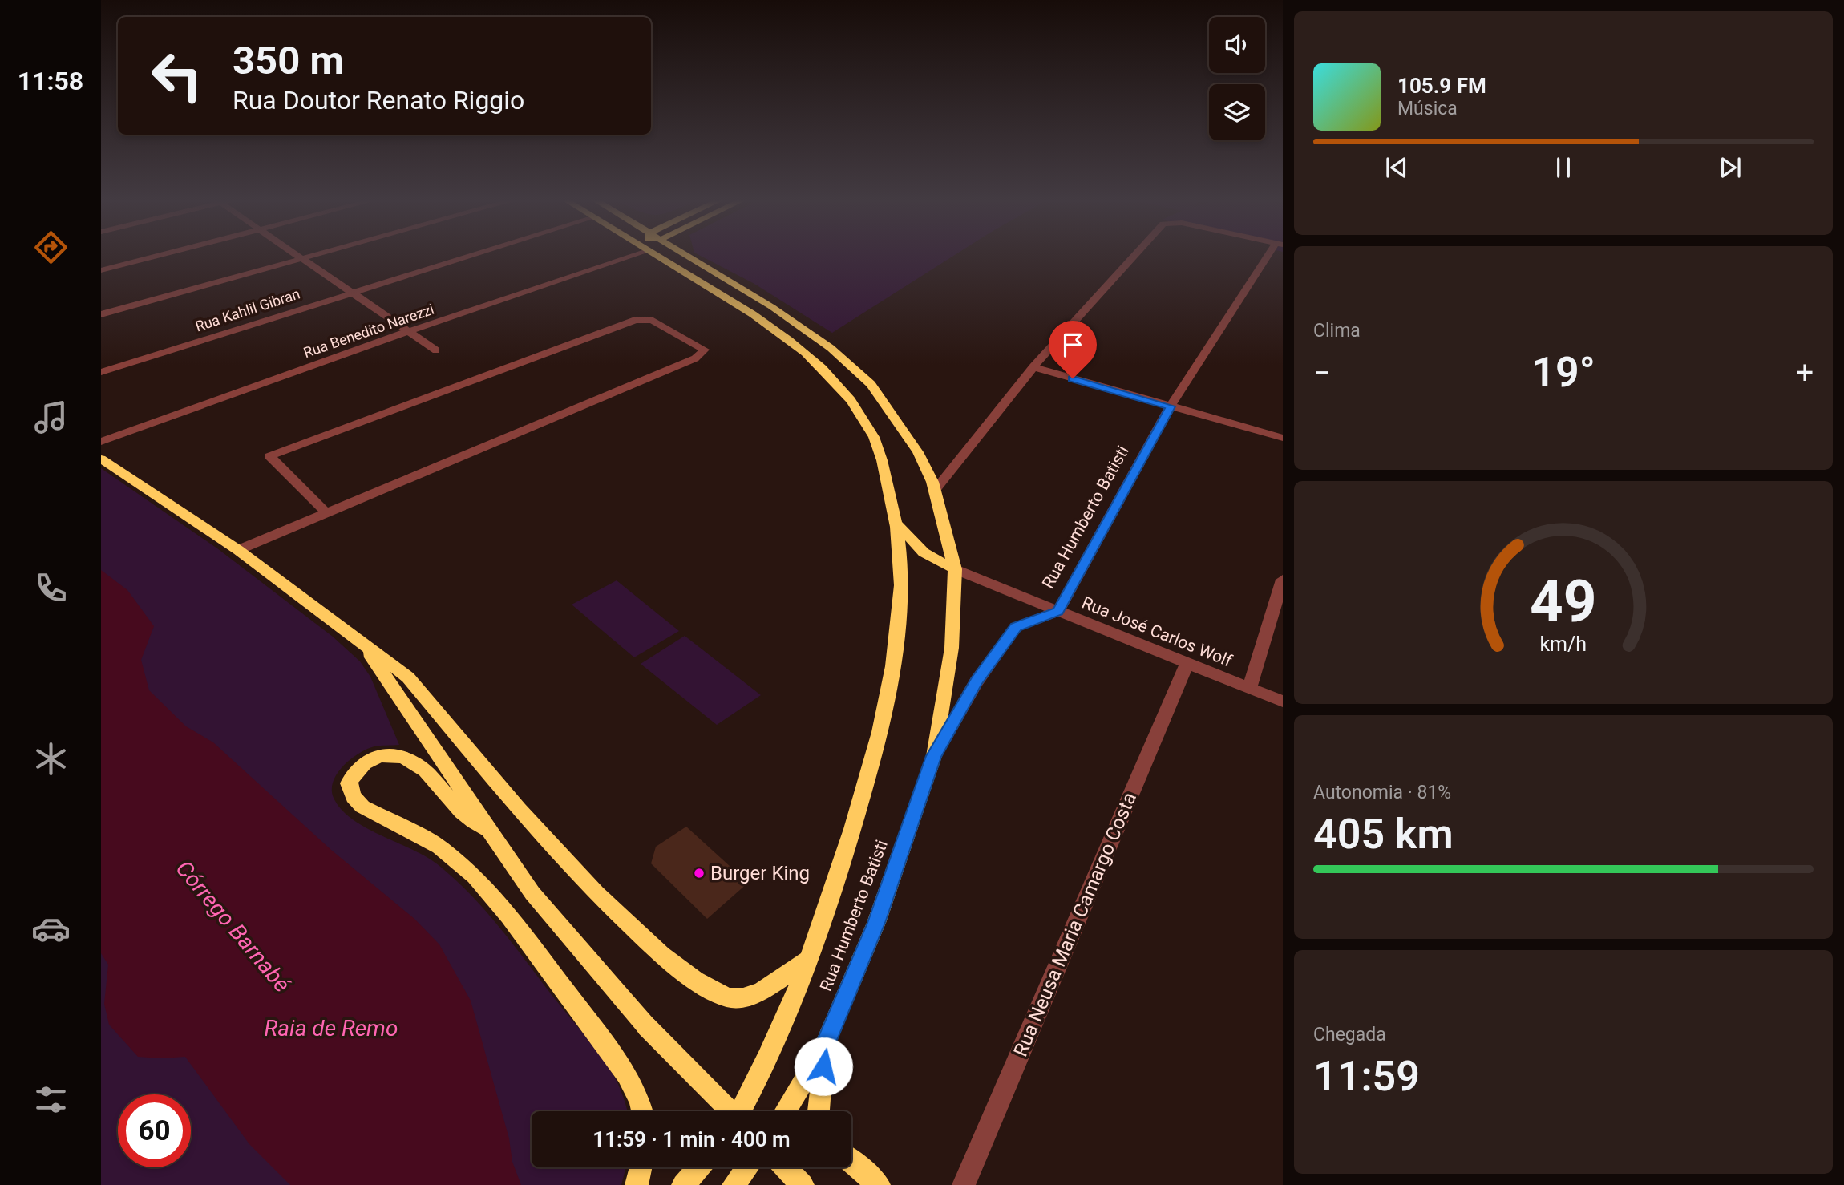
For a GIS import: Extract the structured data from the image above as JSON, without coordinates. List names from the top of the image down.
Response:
{
  "streets": {
    "main road": ["Rua Humberto Batisti"],
    "street": [
      "Rua Kahlil Gibran",
      "Rua Benedito Narezzi",
      "Rua José Carlos Wolf",
      "Rua Neusa Maria Camargo Costa"
    ]
  },
  "crossings": [
    ["Rua Humberto Batisti", "Rua José Carlos Wolf"],
    ["Rua José Carlos Wolf", "Rua Neusa Maria Camargo Costa"]
  ],
  "water": ["Córrego Barnabé", "Raia de Remo"],
  "places": ["Burger King"],
  "page": {
    "tabs": "11:58",
    "turn": ["350 m", "Rua Doutor Renato Riggio"],
    "song": ["105.9 FM", "Música"],
    "tile": [
      "Clima",
      ["Autonomia · 81%", "405 km"],
      ["Chegada", "11:59"]
    ],
    "heat": ["−", "19°", "+"],
    "limit": "60",
    "trip": "11:59 · 1 min · 400 m",
    "gauge": ["49", "km/h"]
  }
}
